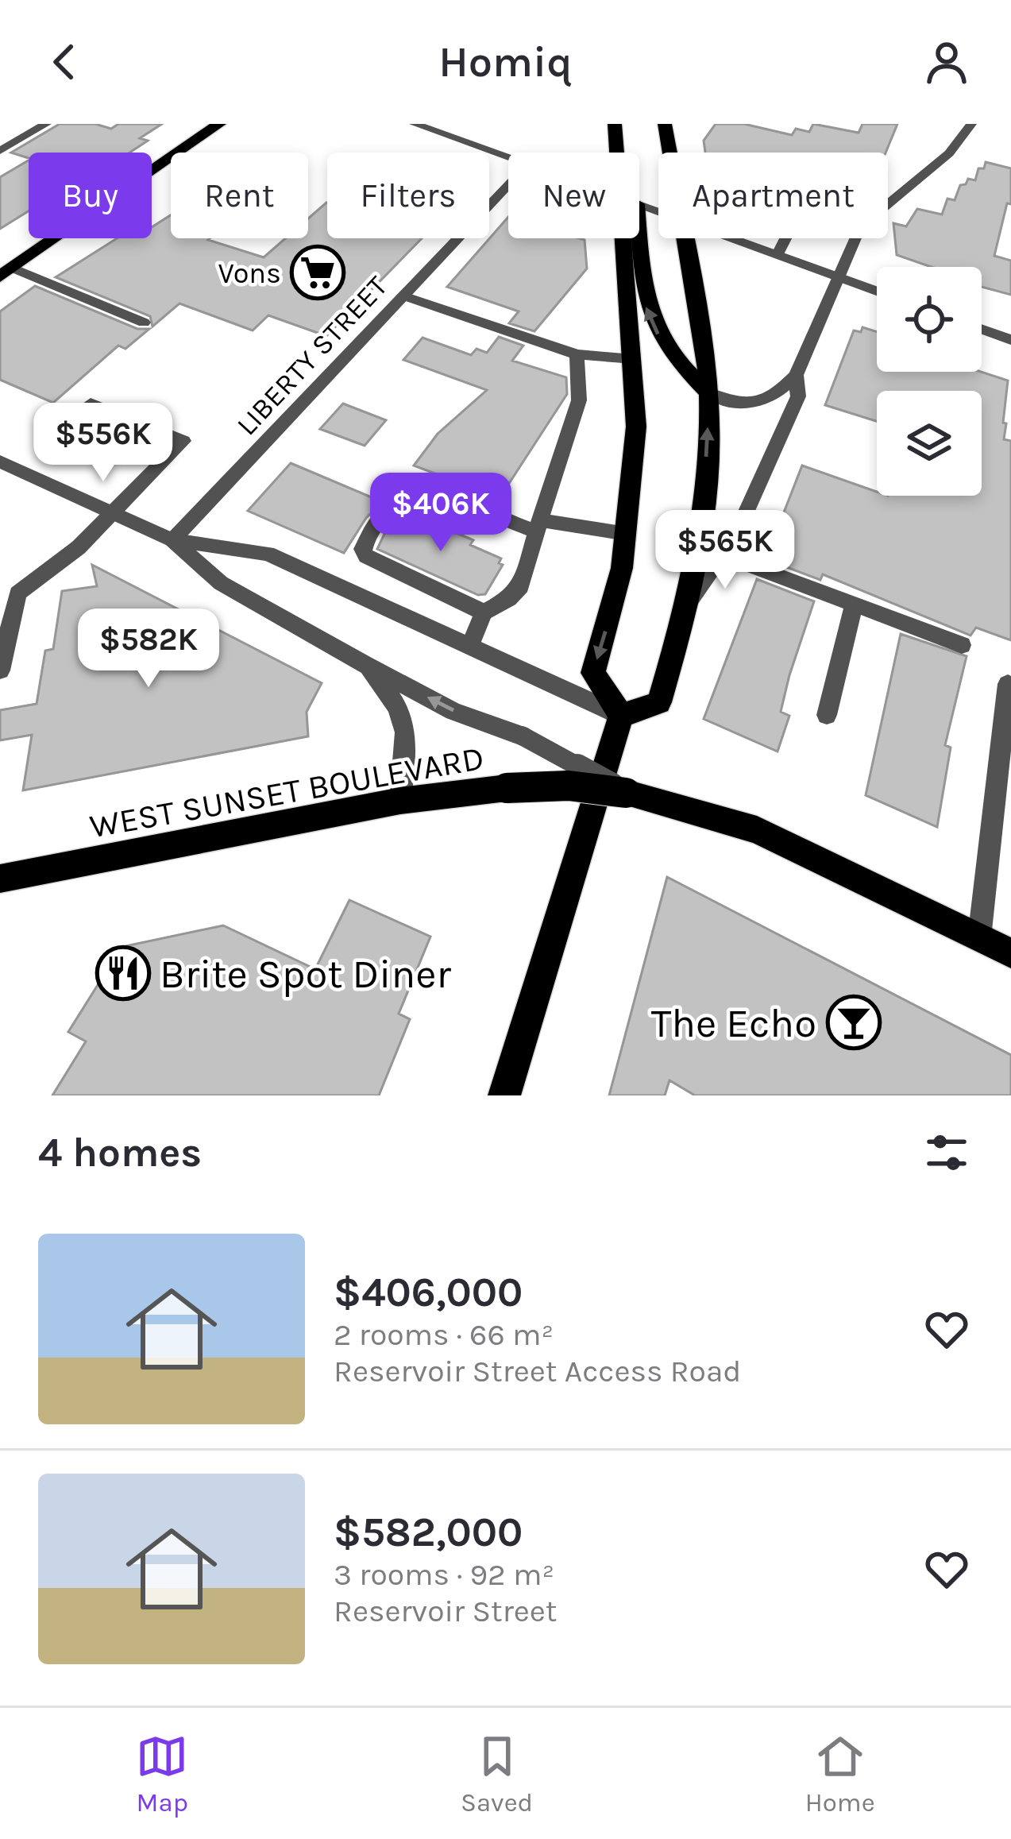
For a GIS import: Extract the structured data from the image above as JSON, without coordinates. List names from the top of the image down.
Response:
{
  "streets": {
    "main road": ["WEST SUNSET BOULEVARD"],
    "street": ["LIBERTY STREET"]
  },
  "places": {
    "supermarket": ["Vons"],
    "restaurant": ["Brite Spot Diner"],
    "bar": ["The Echo"]
  },
  "page": {
    "header": "Homiq",
    "chip": [
      "Buy",
      "Rent",
      "Filters",
      "New",
      "Apartment"
    ],
    "price": [
      "$556K",
      "$406K",
      "$565K",
      "$582K"
    ],
    "heading": "4 homes",
    "list": [
      {
        "name": "$406,000",
        "note": "2 rooms · 66 m² · Reservoir Street Access Road"
      },
      {
        "name": "$582,000",
        "note": "3 rooms · 92 m² · Reservoir Street"
      }
    ],
    "tabs": ["Map", "Saved", "Home"]
  }
}
